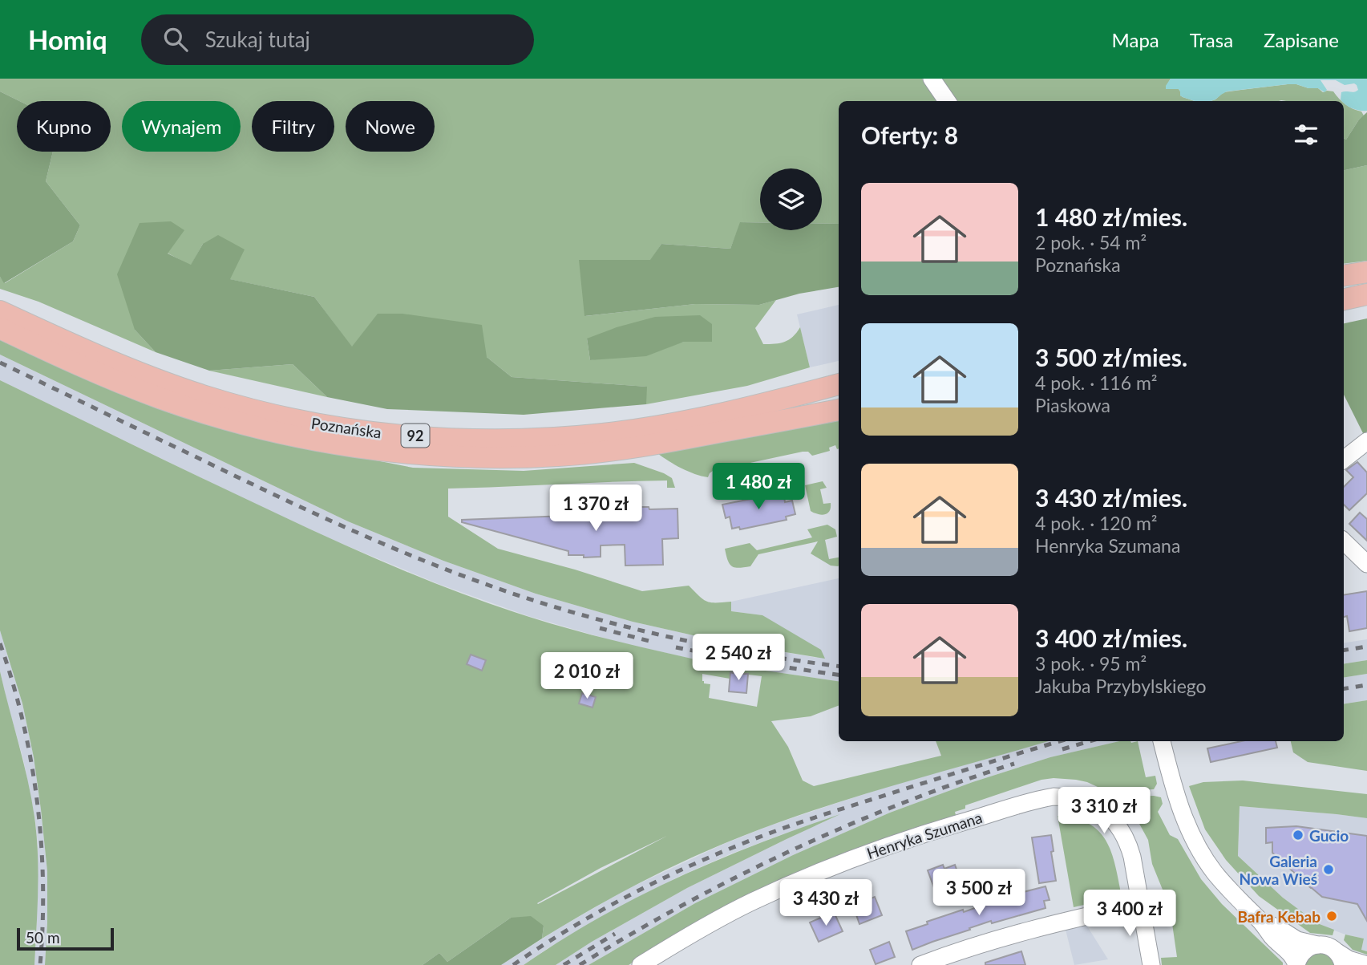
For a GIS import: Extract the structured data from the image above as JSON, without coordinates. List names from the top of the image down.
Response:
{
  "streets": {
    "main road": ["Poznańska", "92"],
    "street": ["Henryka Szumana"]
  },
  "places": ["Gucio", "Galeria Nowa Wieś", "Bafra Kebab"],
  "scale_bar": "50 m",
  "page": {
    "header": "Homiq",
    "search": "Szukaj tutaj",
    "nav": ["Mapa", "Trasa", "Zapisane"],
    "chip": [
      "Kupno",
      "Wynajem",
      "Filtry",
      "Nowe"
    ],
    "heading": "Oferty: 8",
    "list": [
      {
        "name": "1 480 zł/mies.",
        "note": "2 pok. · 54 m² · Poznańska"
      },
      {
        "name": "3 500 zł/mies.",
        "note": "4 pok. · 116 m² · Piaskowa"
      },
      {
        "name": "3 430 zł/mies.",
        "note": "4 pok. · 120 m² · Henryka Szumana"
      },
      {
        "name": "3 400 zł/mies.",
        "note": "3 pok. · 95 m² · Jakuba Przybylskiego"
      }
    ],
    "price": [
      "1 480 zł",
      "1 370 zł",
      "2 540 zł",
      "2 010 zł",
      "3 310 zł",
      "3 500 zł",
      "3 430 zł",
      "3 400 zł"
    ],
    "scale": "50 m"
  }
}
